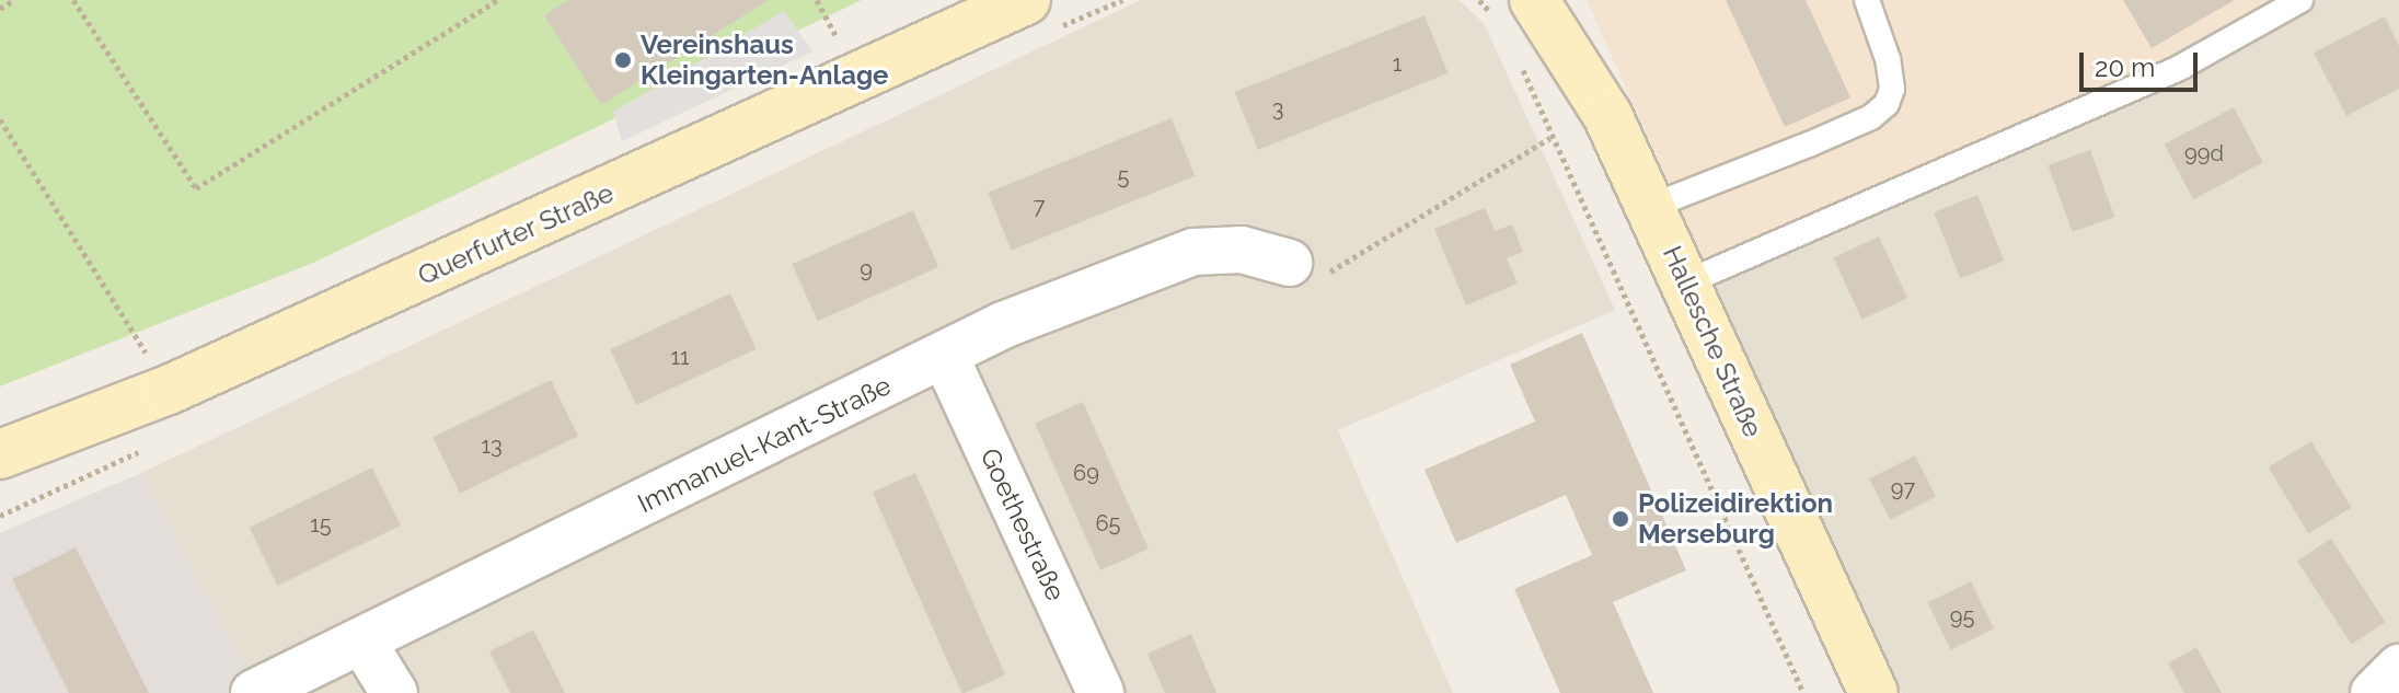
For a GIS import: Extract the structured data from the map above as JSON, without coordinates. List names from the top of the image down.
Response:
{
  "streets": {
    "main road": ["Querfurter Straße", "Hallesche Straße"],
    "street": ["Immanuel-Kant-Straße", "Goethestraße"]
  },
  "crossings": [
    ["Immanuel-Kant-Straße", "Goethestraße"]
  ],
  "places": ["Vereinshaus Kleingarten-Anlage", "Polizeidirektion Merseburg"],
  "house_numbers": [
    "1",
    "3",
    "99d",
    "5",
    "7",
    "9",
    "11",
    "13",
    "69",
    "97",
    "65",
    "15",
    "95"
  ],
  "scale_bar": "20 m"
}
